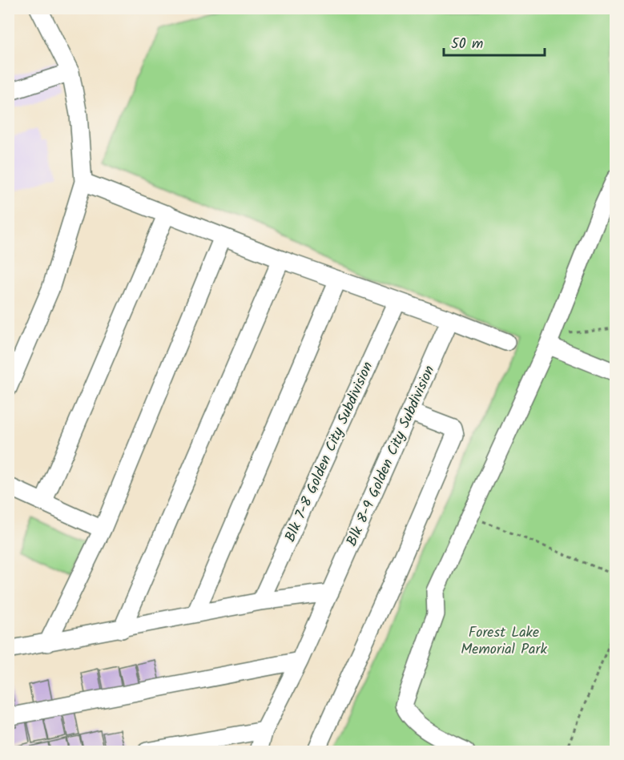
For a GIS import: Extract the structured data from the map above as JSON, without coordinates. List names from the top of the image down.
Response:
{
  "streets": {
    "street": ["Blk 7-8 Golden City Subdivision", "Blk 8-9 Golden City Subdivision"]
  },
  "parks": ["Forest Lake Memorial Park"],
  "scale_bar": "50 m"
}
